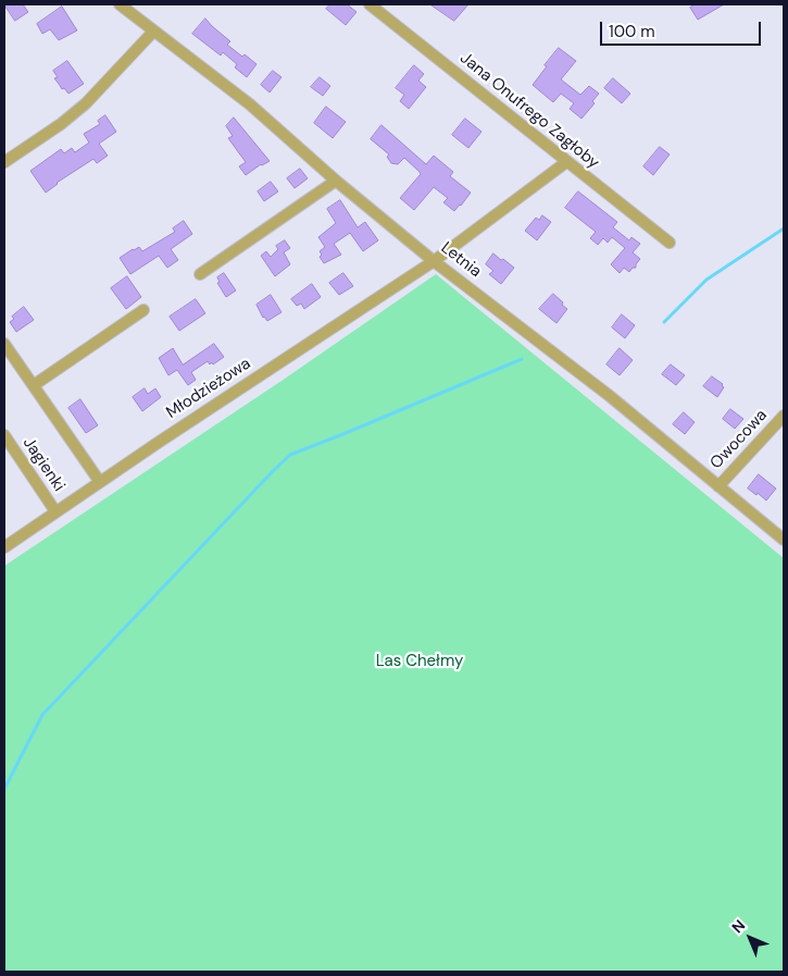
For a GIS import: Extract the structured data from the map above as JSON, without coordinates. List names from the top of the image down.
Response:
{
  "streets": {
    "street": [
      "Jana Onufrego Zagłoby",
      "Letnia",
      "Młodzieżowa",
      "Owocowa",
      "Jagienki"
    ]
  },
  "crossings": [
    ["Jana Onufrego Zagłoby", "Młodzieżowa"],
    ["Letnia", "Młodzieżowa"],
    ["Letnia", "Owocowa"],
    ["Młodzieżowa", "Jagienki"]
  ],
  "parks": ["Las Chełmy"],
  "scale_bar": "100 m",
  "north": "top left"
}
